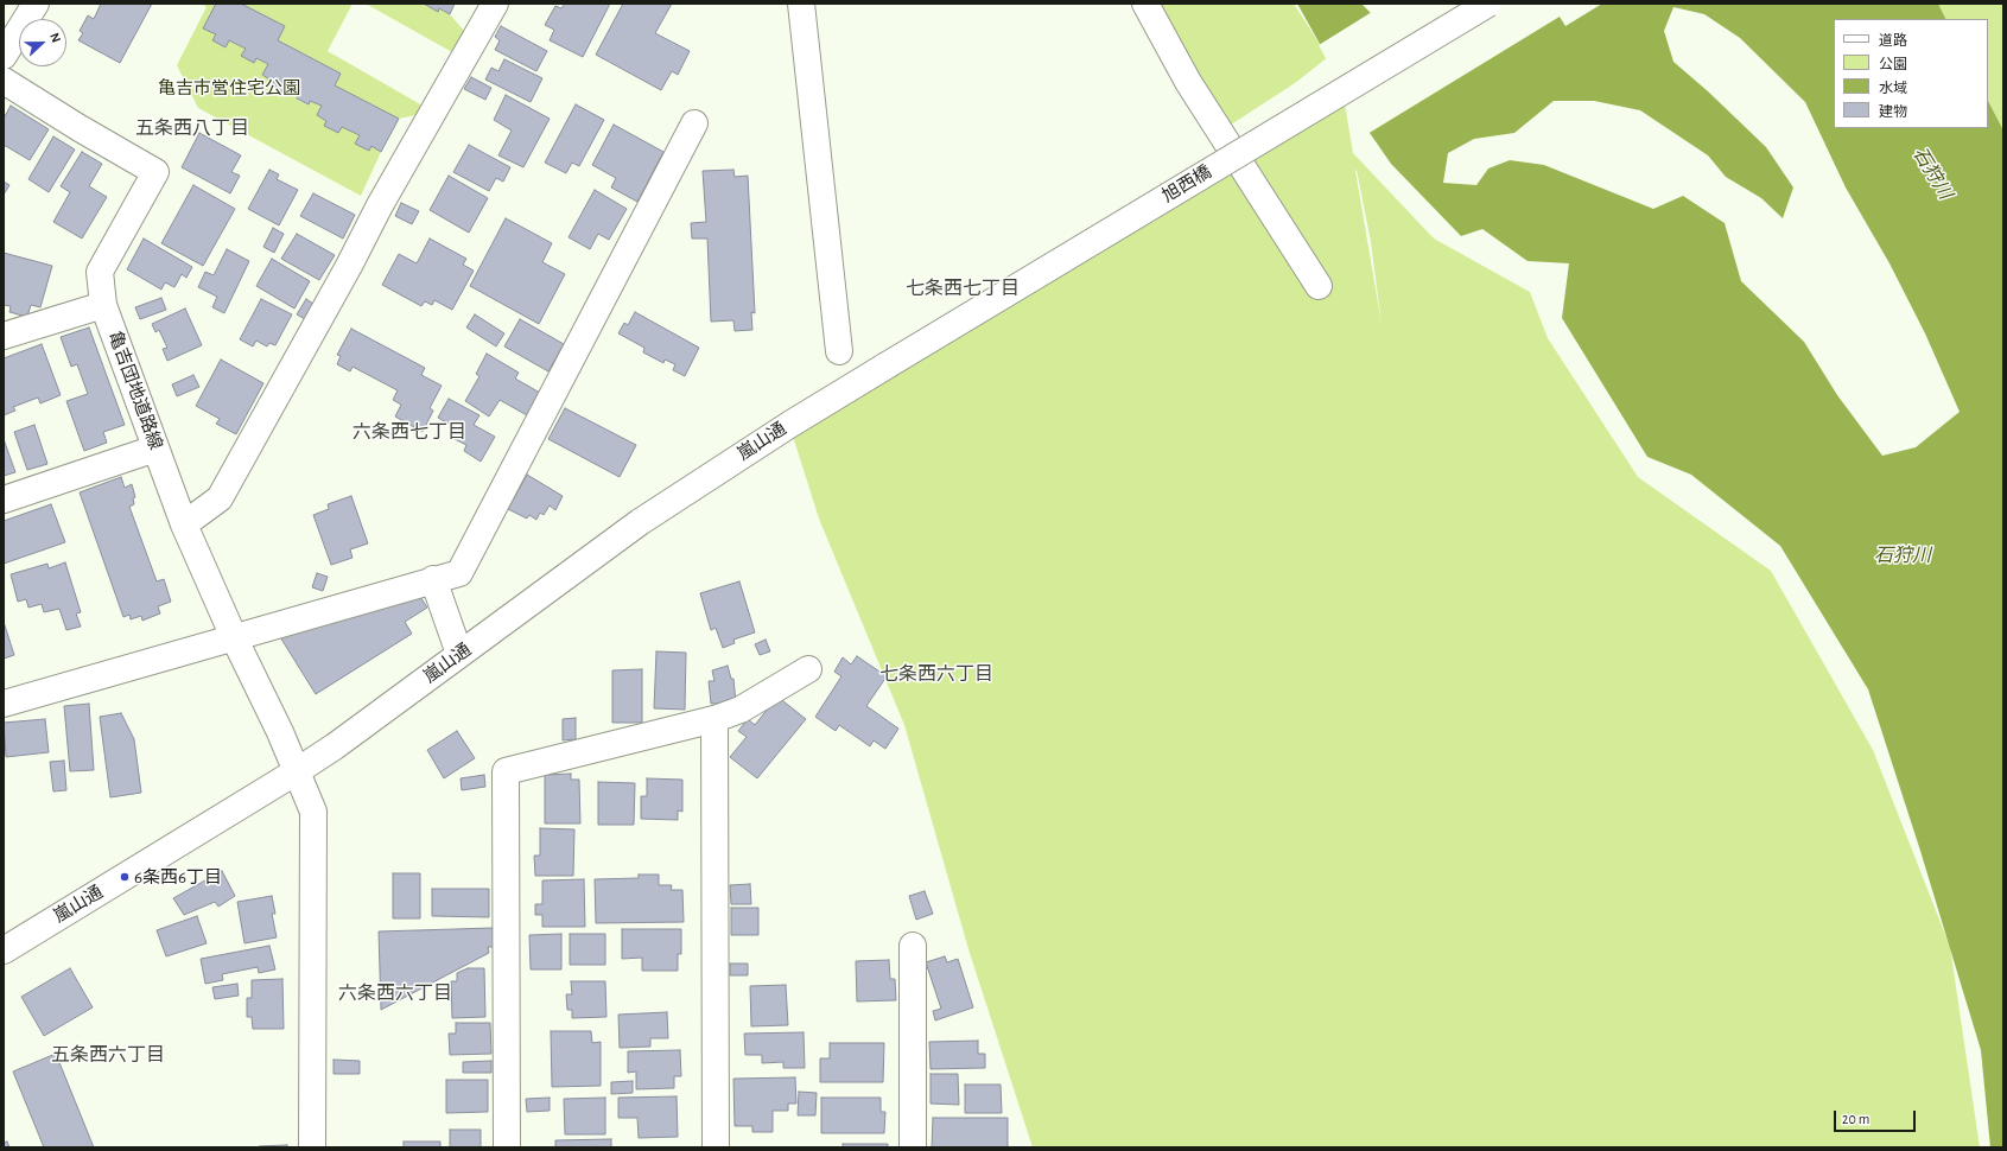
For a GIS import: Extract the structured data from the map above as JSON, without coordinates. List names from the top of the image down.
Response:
{
  "streets": {
    "street": ["旭西橋", "亀吉団地道路線", "嵐山通"]
  },
  "crossings": [
    ["旭西橋", "嵐山通"],
    ["亀吉団地道路線", "嵐山通"]
  ],
  "districts": [
    "五条西八丁目",
    "七条西七丁目",
    "六条西七丁目",
    "七条西六丁目",
    "六条西六丁目",
    "五条西六丁目"
  ],
  "water": ["石狩川"],
  "parks": ["亀吉市営住宅公園"],
  "places": ["6条西6丁目"],
  "legend": [
    "道路",
    "公園",
    "水域",
    "建物"
  ],
  "scale_bar": "20 m",
  "north": "right"
}
